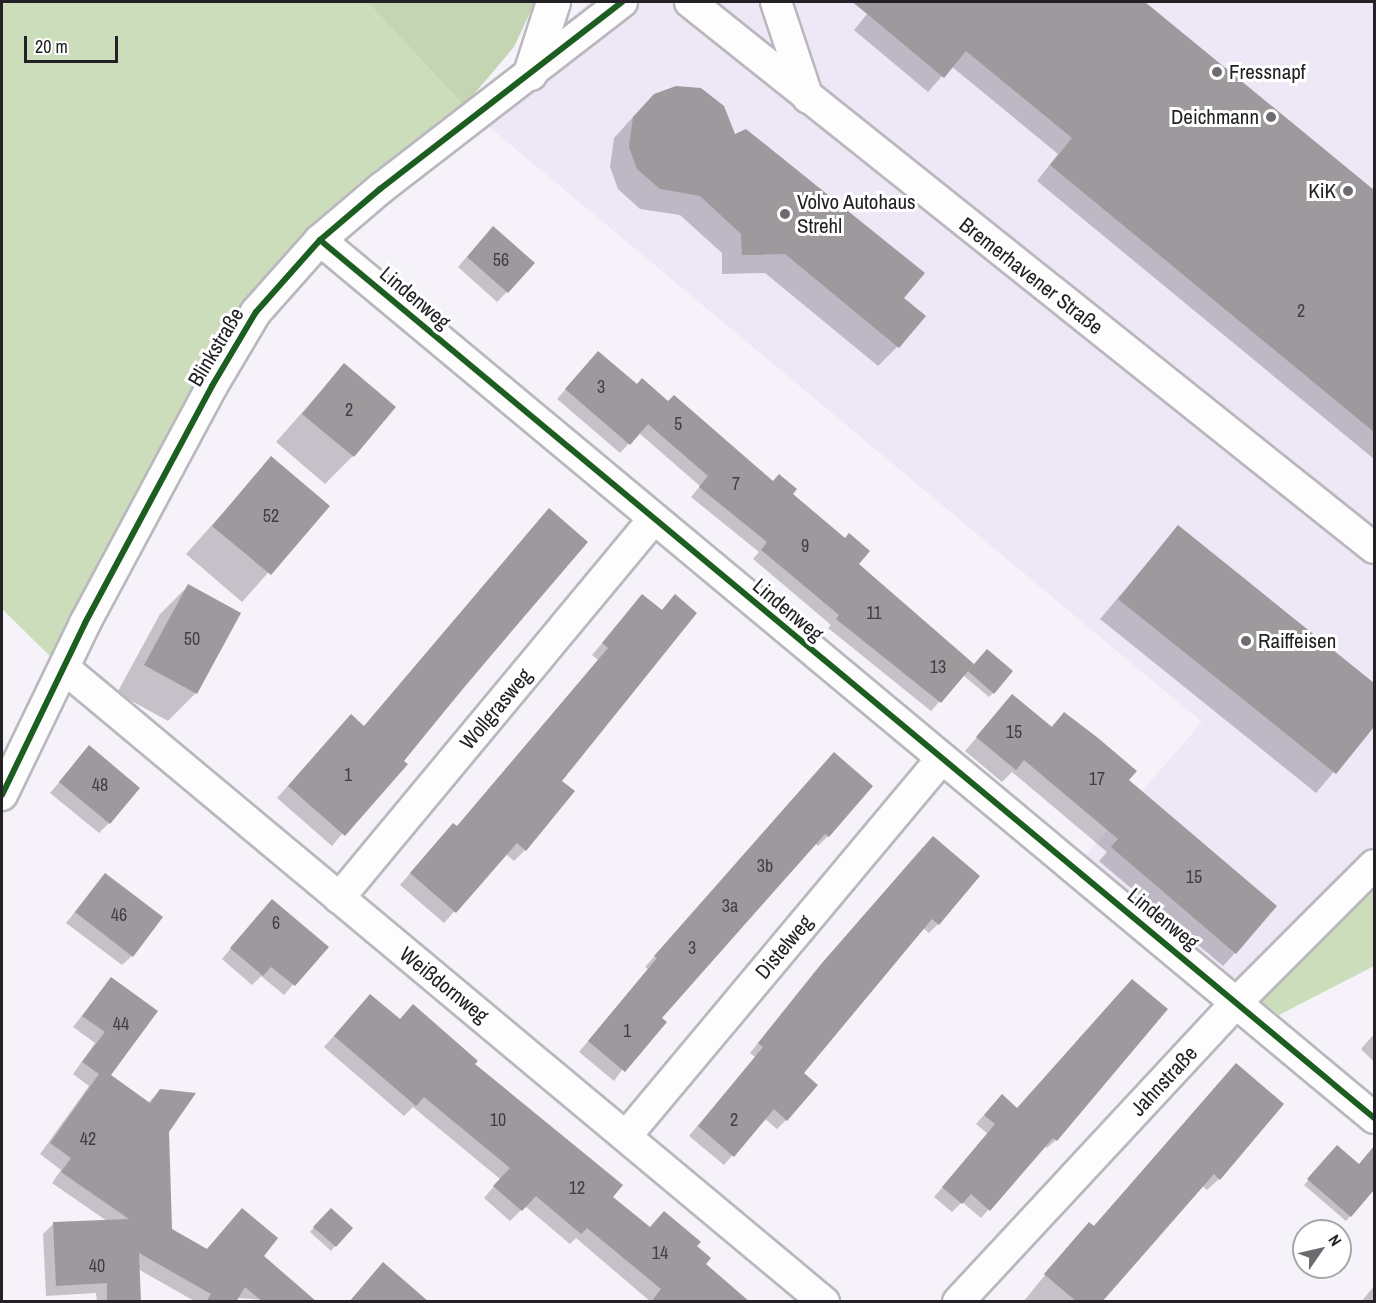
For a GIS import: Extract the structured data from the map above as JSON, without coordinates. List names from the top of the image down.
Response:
{
  "streets": {
    "street": [
      "Bremerhavener Straße",
      "Lindenweg",
      "Blinkstraße",
      "Wollgrasweg",
      "Distelweg",
      "Weißdornweg",
      "Jahnstraße"
    ]
  },
  "crossings": [
    ["Lindenweg", "Blinkstraße"],
    ["Lindenweg", "Wollgrasweg"],
    ["Lindenweg", "Distelweg"],
    ["Lindenweg", "Jahnstraße"],
    ["Blinkstraße", "Weißdornweg"],
    ["Wollgrasweg", "Weißdornweg"],
    ["Distelweg", "Weißdornweg"]
  ],
  "places": [
    "Fressnapf",
    "Deichmann",
    "KiK",
    "Volvo Autohaus Strehl",
    "Raiffeisen"
  ],
  "house_numbers": [
    "56",
    "2",
    "3",
    "2",
    "5",
    "7",
    "52",
    "9",
    "11",
    "50",
    "13",
    "15",
    "1",
    "17",
    "48",
    "3b",
    "15",
    "3a",
    "46",
    "6",
    "3",
    "44",
    "1",
    "10",
    "2",
    "42",
    "12",
    "14",
    "40"
  ],
  "scale_bar": "20 m",
  "north": "top right"
}
